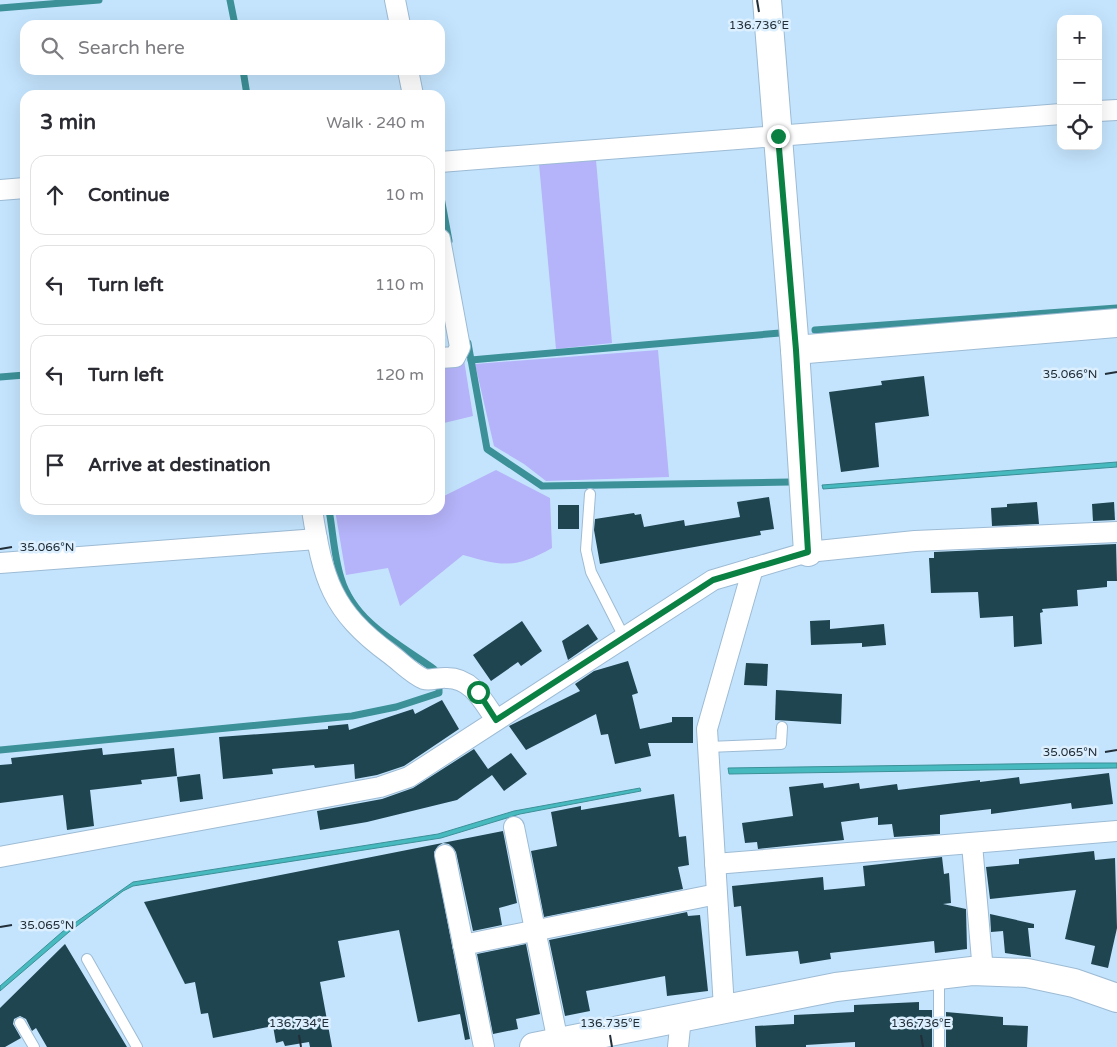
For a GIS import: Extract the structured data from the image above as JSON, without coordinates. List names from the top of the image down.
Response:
{
  "page": {
    "map_buttons": ["+", "−"],
    "search": "Search here",
    "heading": ["3 min", "Walk · 240 m"],
    "list": [
      ["Continue", "10 m"],
      ["Turn left", "110 m"],
      ["Turn left", "120 m"],
      "Arrive at destination"
    ]
  },
  "coordinates": [
    "136.736°E",
    "35.066°N",
    "35.065°N",
    "136.734°E",
    "136.735°E"
  ]
}
